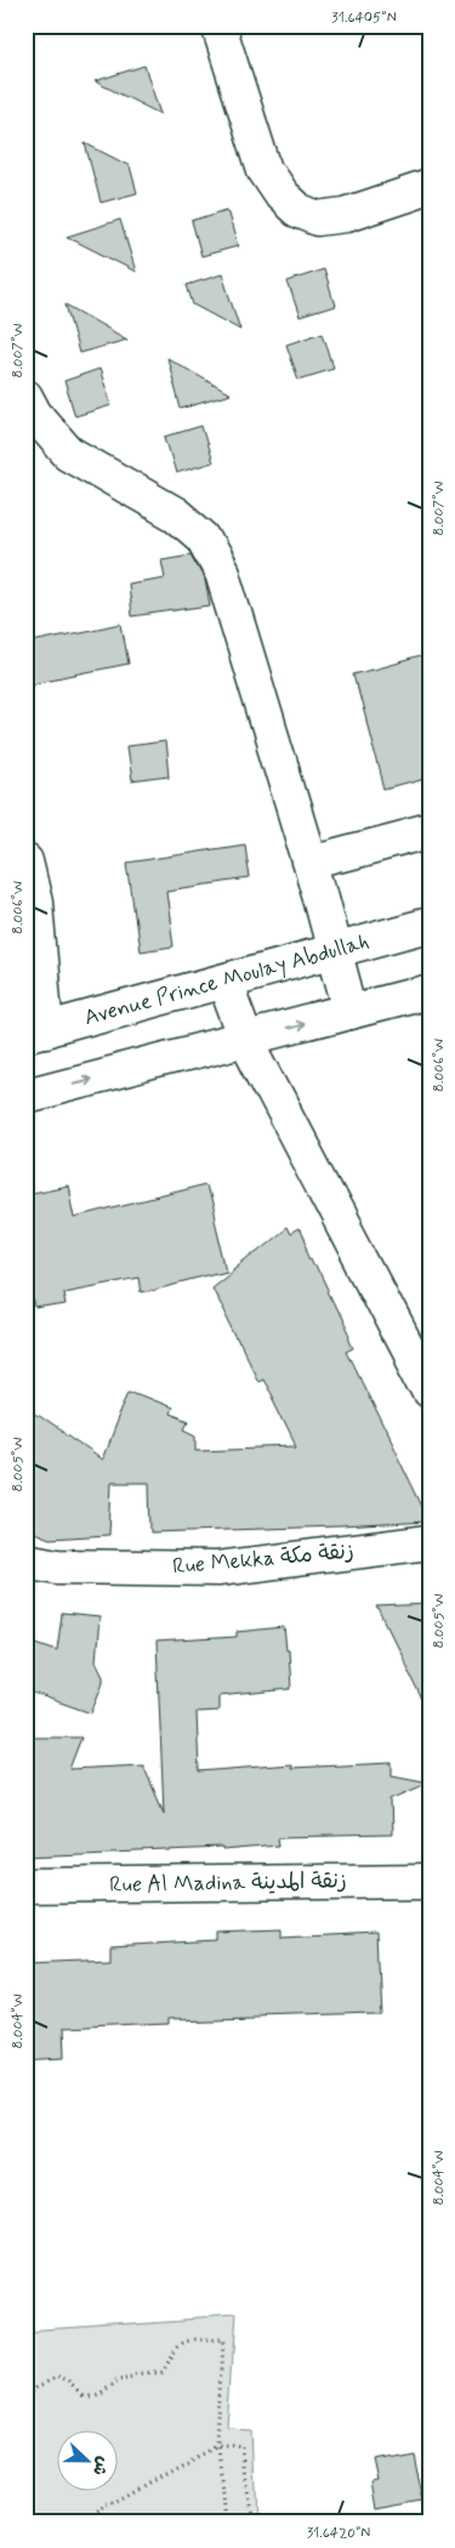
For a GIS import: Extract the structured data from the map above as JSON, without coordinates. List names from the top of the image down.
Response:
{
  "streets": {
    "street": ["Avenue Prince Moulay Abdullah", "Rue Mekka زنقة مكة", "Rue Al Madina زنقة المدينة"]
  },
  "north": "right",
  "coordinates": [
    "31.6405°N",
    "8.007°W",
    "8.006°W",
    "8.005°W",
    "8.004°W",
    "31.6420°N"
  ]
}
